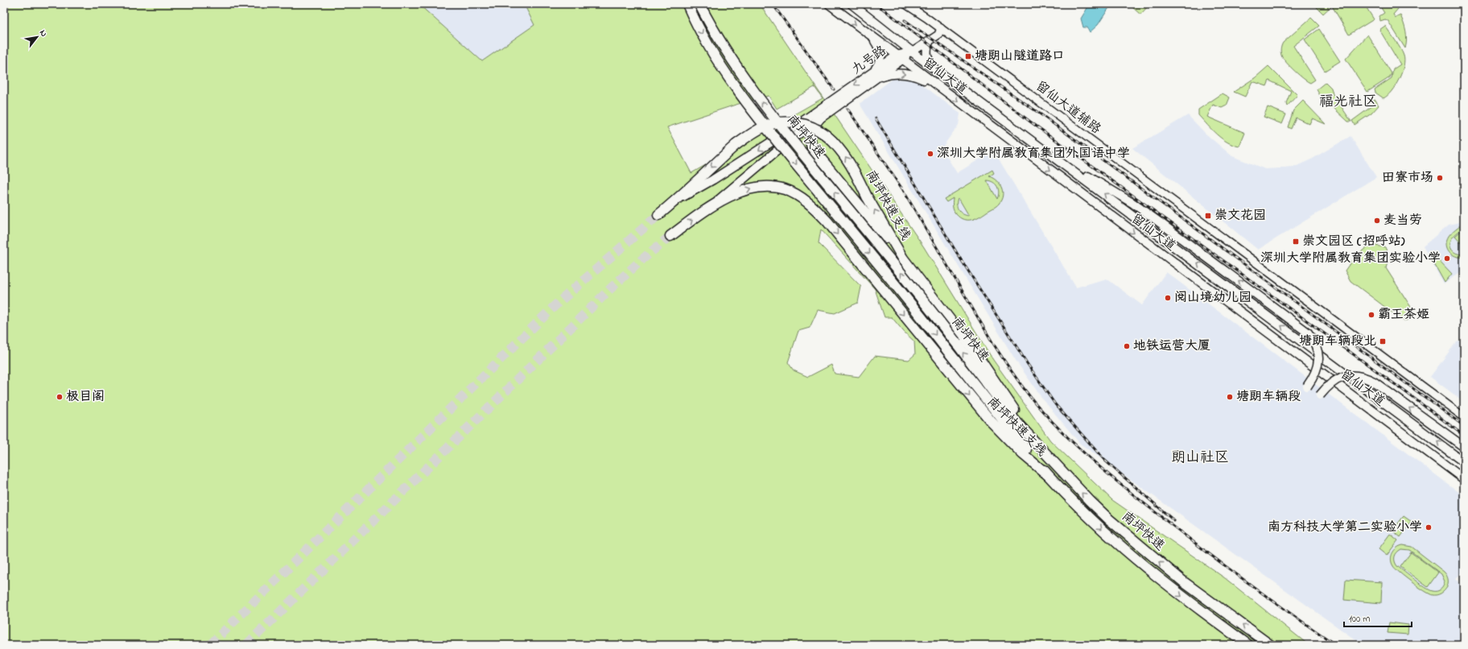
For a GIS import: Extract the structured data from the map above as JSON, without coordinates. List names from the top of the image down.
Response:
{
  "streets": {
    "highway": ["南坪快速", "南坪快速支线"],
    "main road": ["九号路", "留仙大道", "留仙大道辅路"]
  },
  "crossings": [
    ["九号路", "留仙大道"],
    ["九号路", "南坪快速支线"],
    ["南坪快速", "南坪快速支线"]
  ],
  "districts": ["福光社区", "朗山社区"],
  "places": {
    "transit": [
      "塘朗山隧道路口",
      "崇文花园",
      "崇文园区 (招呼站)",
      "塘朗车辆段北"
    ],
    "other": [
      "深圳大学附属教育集团外国语中学",
      "田寮市场",
      "麦当劳",
      "深圳大学附属教育集团实验小学",
      "阅山境幼儿园",
      "霸王茶姬",
      "地铁运营大厦",
      "极目阁",
      "塘朗车辆段",
      "南方科技大学第二实验小学"
    ]
  },
  "scale_bar": "100 m",
  "north": "top right"
}
